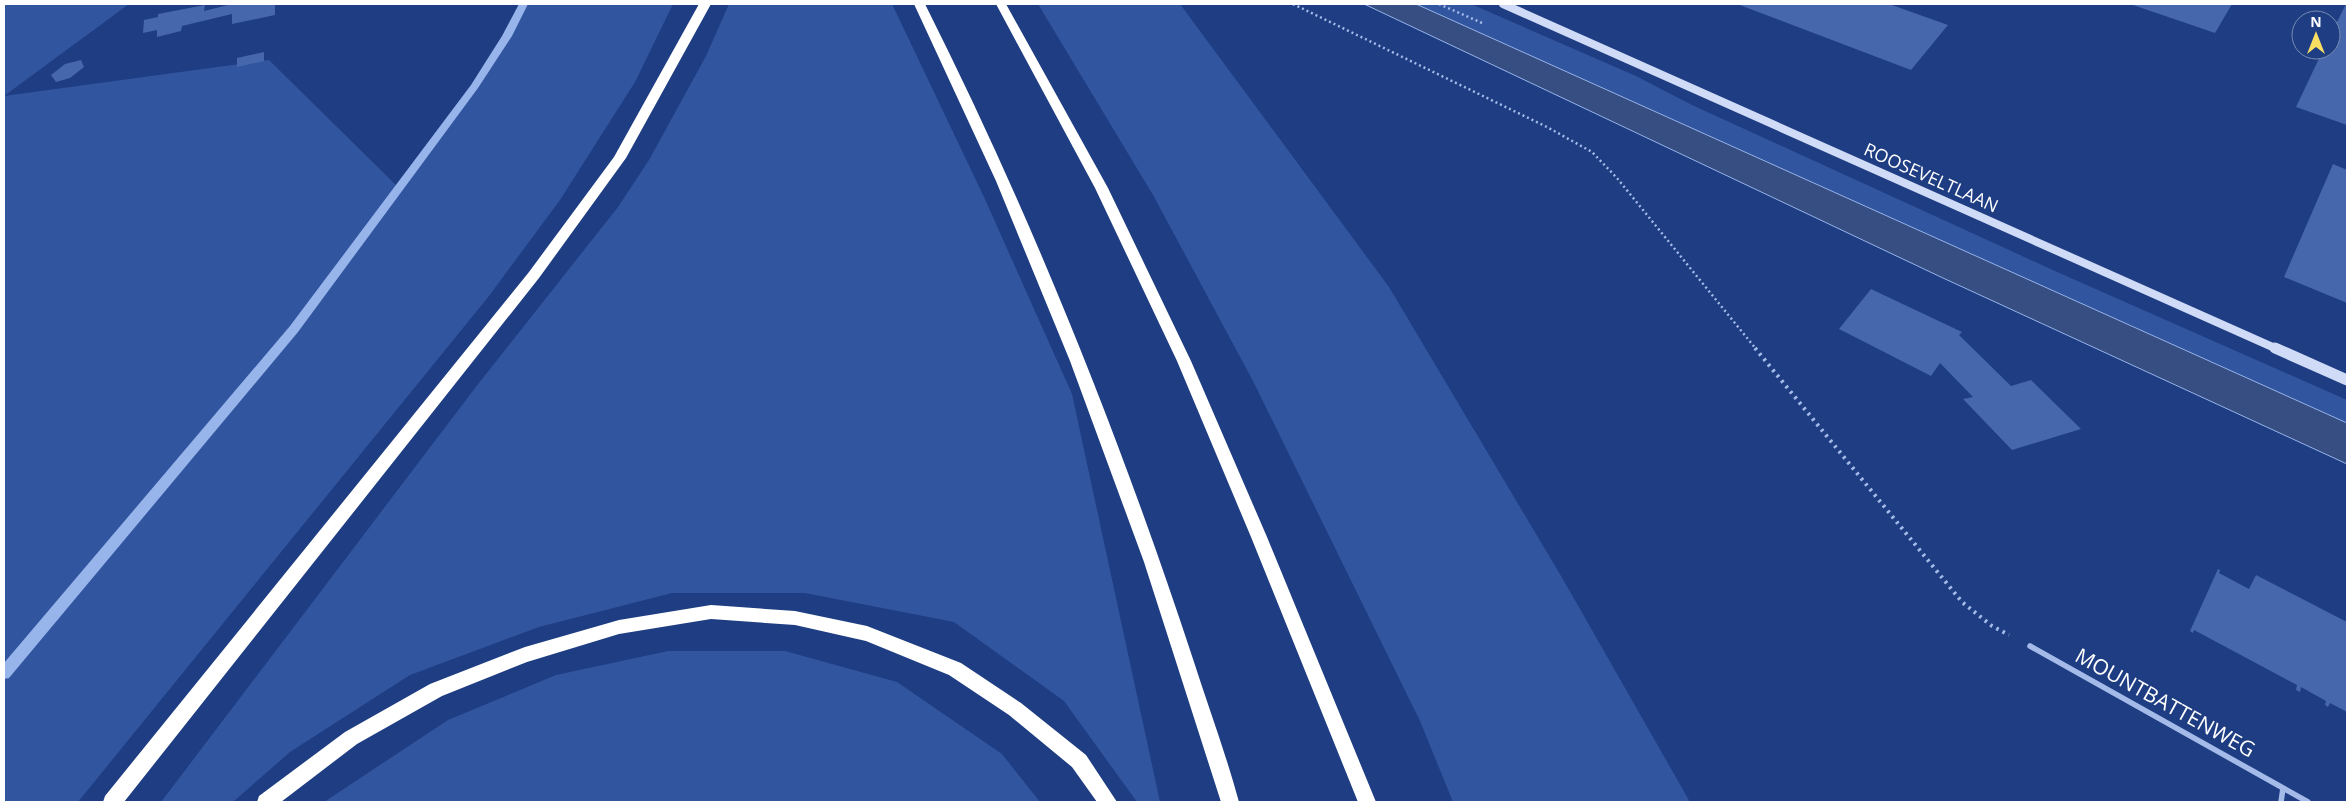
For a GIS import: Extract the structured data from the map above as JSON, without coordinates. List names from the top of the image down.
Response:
{
  "streets": {
    "street": ["ROOSEVELTLAAN", "MOUNTBATTENWEG"]
  },
  "north": "top"
}
